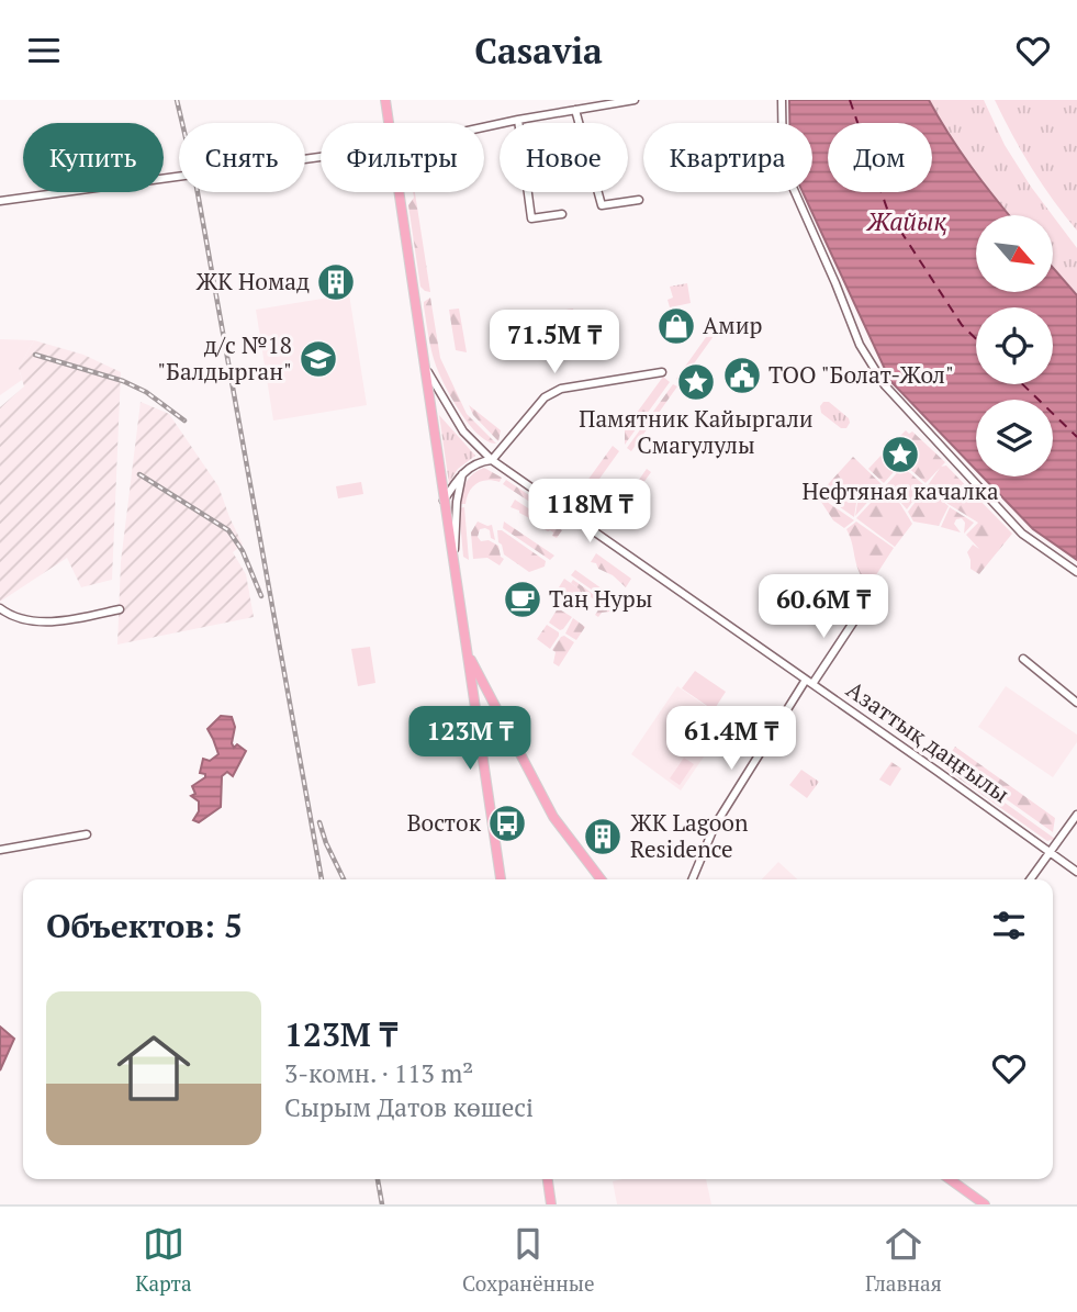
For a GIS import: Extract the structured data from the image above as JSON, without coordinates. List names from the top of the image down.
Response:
{
  "streets": {
    "street": ["Азаттық даңғылы"]
  },
  "water": ["Жайық"],
  "places": {
    "building": ["ЖК Номад", "ЖК Lagoon Residence"],
    "shop": ["Амир"],
    "school or university": ["д/с №18 \"Балдырган\""],
    "public building": ["ТОО \"Болат-Жол\""],
    "place": ["Памятник Кайыргали Смагулулы", "Нефтяная качалка"],
    "cafe": ["Таң Нуры"],
    "bus stop": ["Восток"]
  },
  "north": "bottom right",
  "page": {
    "header": "Casavia",
    "chip": [
      "Купить",
      "Снять",
      "Фильтры",
      "Новое",
      "Квартира",
      "Дом"
    ],
    "price": [
      "71.5M ₸",
      "118M ₸",
      "60.6M ₸",
      "123M ₸",
      "61.4M ₸"
    ],
    "heading": "Объектов: 5",
    "list": [
      {
        "name": "123M ₸",
        "note": "3-комн. · 113 m² · Сырым Датов көшесі"
      }
    ],
    "tabs": ["Карта", "Сохранённые", "Главная"]
  }
}
